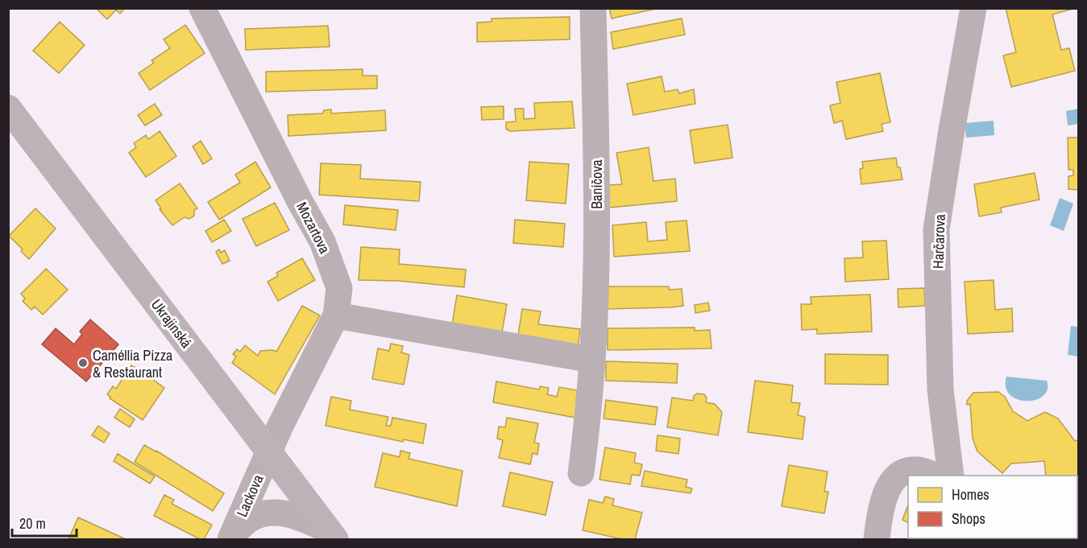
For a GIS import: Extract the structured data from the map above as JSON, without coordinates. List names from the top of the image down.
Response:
{
  "streets": {
    "main road": ["Ukrajinská"],
    "street": [
      "Baničova",
      "Mozartova",
      "Harčarova",
      "Lackova"
    ]
  },
  "crossings": [
    ["Mozartova", "Ukrajinská"],
    ["Mozartova", "Lackova"],
    ["Ukrajinská", "Lackova"]
  ],
  "places": ["Caméllia Pizza & Restaurant"],
  "legend": ["Homes", "Shops"],
  "scale_bar": "20 m"
}
